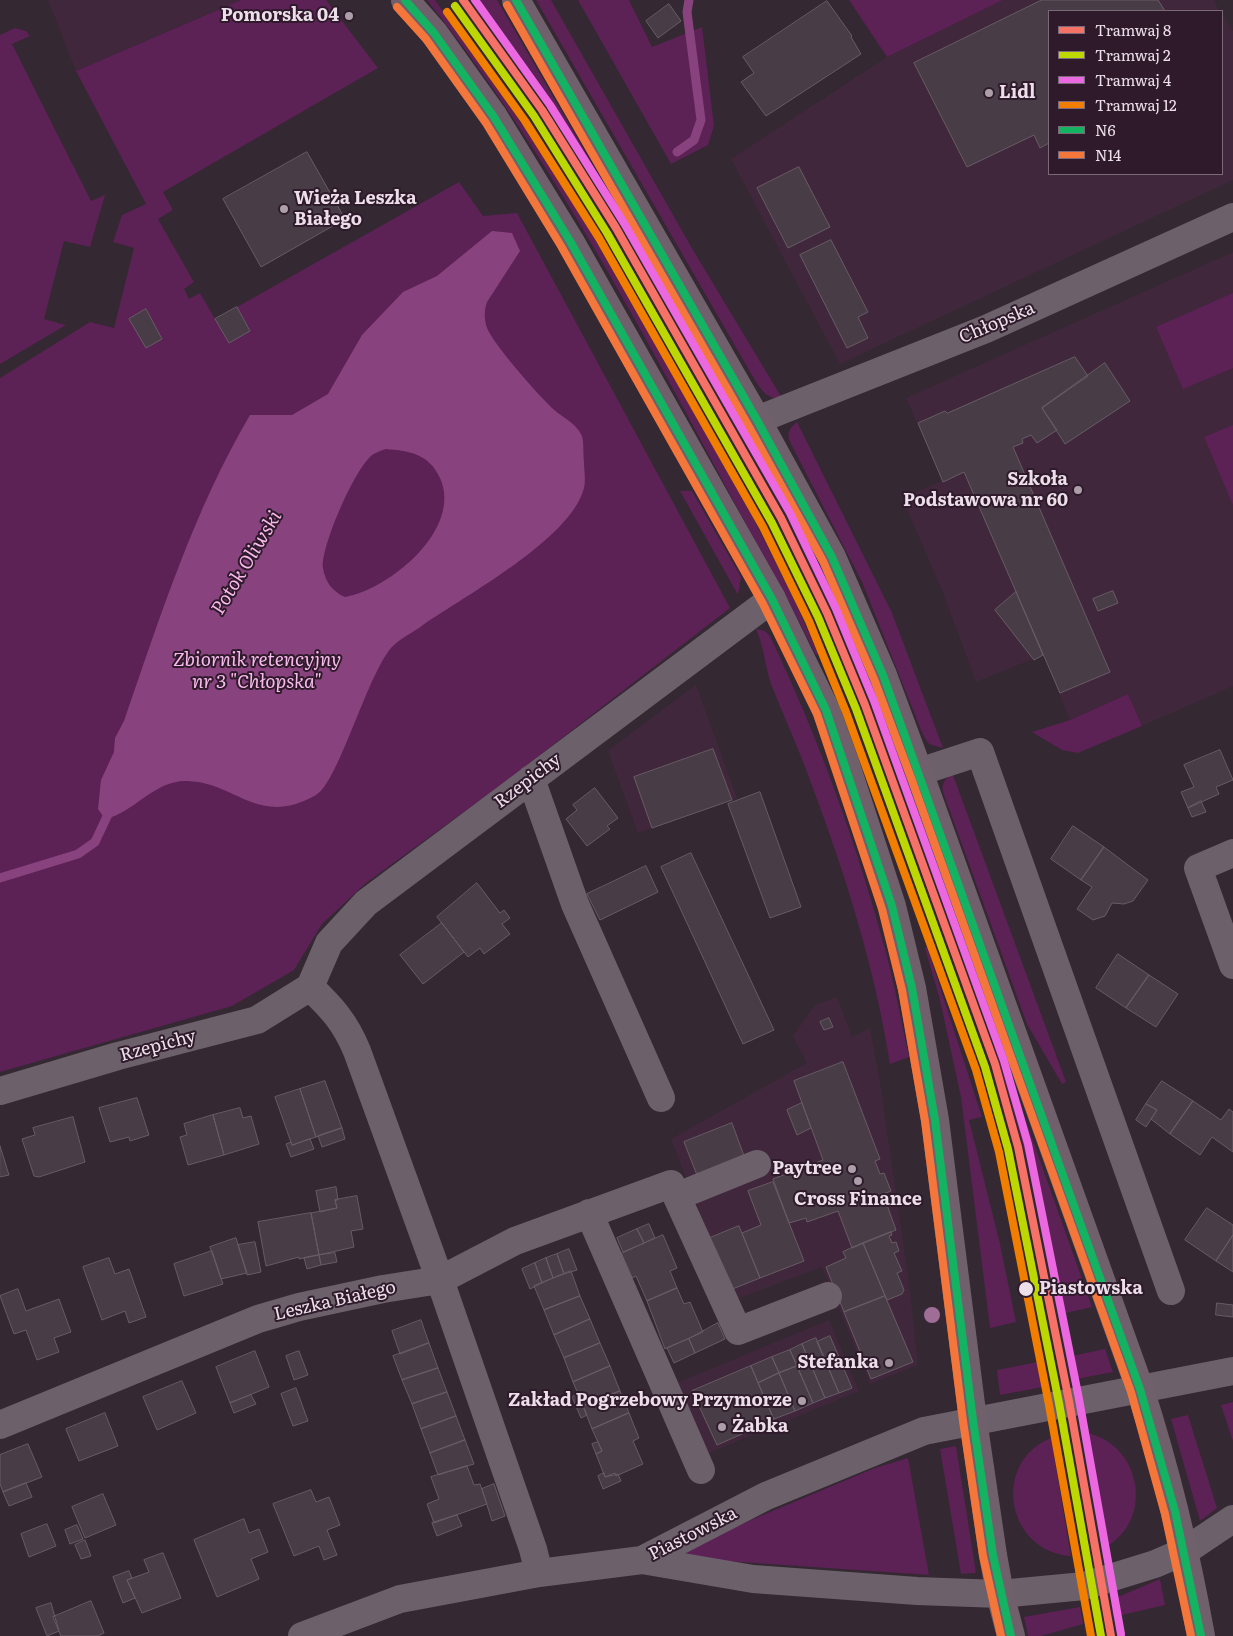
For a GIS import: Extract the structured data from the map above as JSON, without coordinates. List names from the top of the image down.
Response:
{
  "streets": {
    "street": [
      "Chłopska",
      "Rzepichy",
      "Leszka Białego",
      "Piastowska"
    ]
  },
  "water": ["Potok Oliwski", "Zbiornik retencyjny nr 3 \"Chłopska\""],
  "places": [
    "Pomorska 04",
    "Lidl",
    "Wieża Leszka Białego",
    "Szkoła Podstawowa nr 60",
    "Paytree",
    "Cross Finance",
    "Piastowska",
    "Stefanka",
    "Zakład Pogrzebowy Przymorze",
    "Żabka"
  ],
  "lines": [
    "tram line 8",
    "tram line 4",
    "transit line N6",
    "transit line N14",
    "tram line 2",
    "tram line 12"
  ],
  "legend": [
    "Tramwaj 8",
    "Tramwaj 2",
    "Tramwaj 4",
    "Tramwaj 12",
    "N6",
    "N14"
  ]
}
